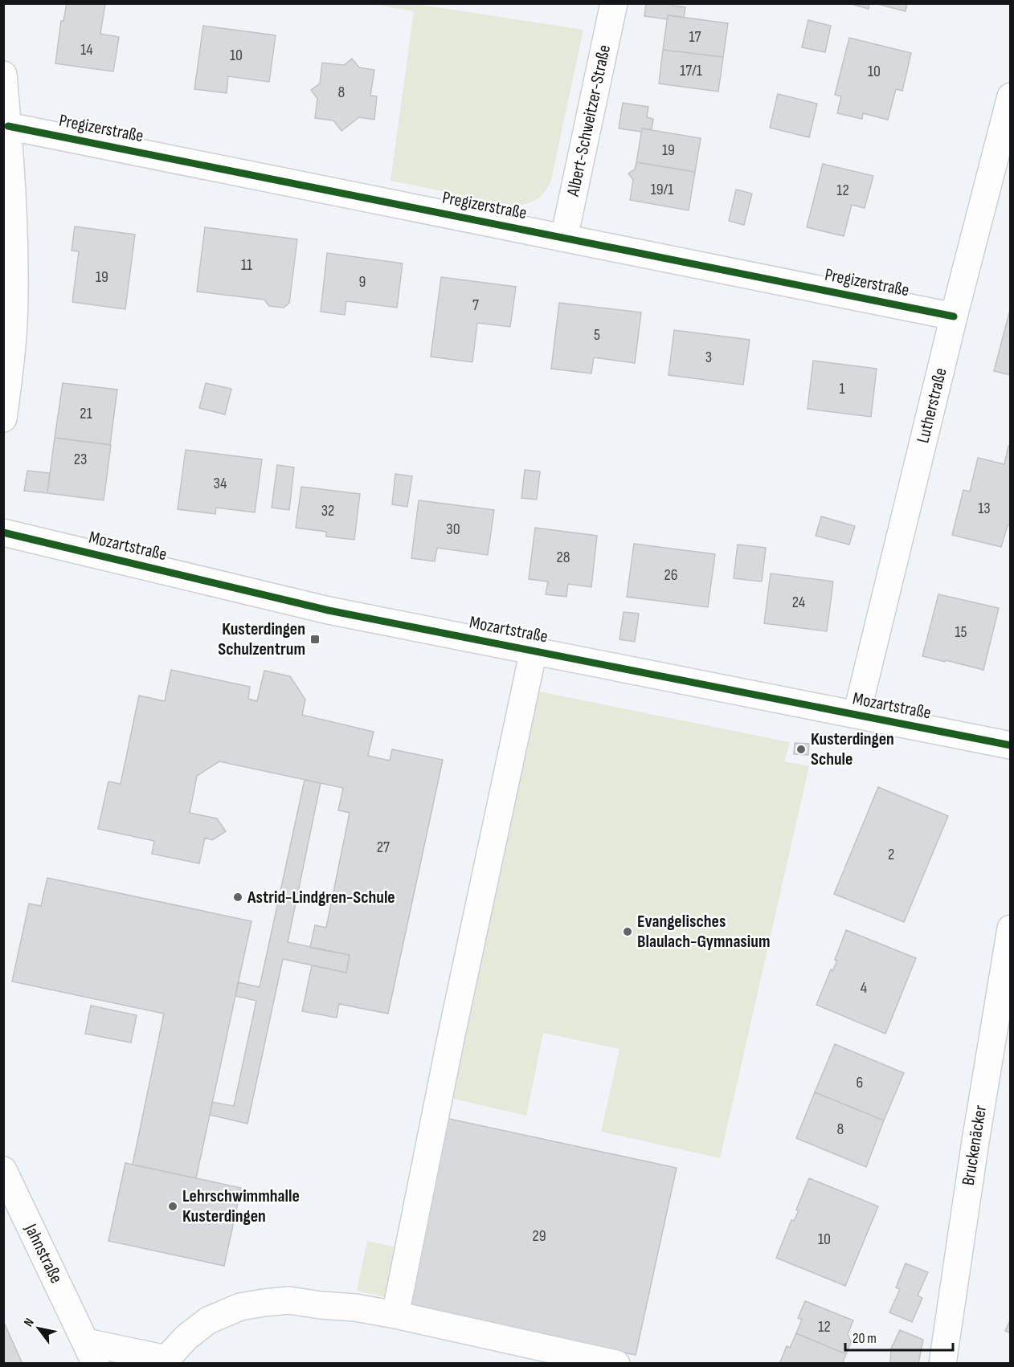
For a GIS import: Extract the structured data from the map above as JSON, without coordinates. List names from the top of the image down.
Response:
{
  "streets": {
    "street": [
      "Albert-Schweitzer-Straße",
      "Pregizerstraße",
      "Lutherstraße",
      "Mozartstraße",
      "Bruckenäcker",
      "Jahnstraße"
    ]
  },
  "crossings": [
    ["Albert-Schweitzer-Straße", "Pregizerstraße"],
    ["Pregizerstraße", "Lutherstraße"],
    ["Lutherstraße", "Mozartstraße"]
  ],
  "places": {
    "transit": ["Kusterdingen Schulzentrum"],
    "other": [
      "Kusterdingen Schule",
      "Astrid-Lindgren-Schule",
      "Evangelisches Blaulach-Gymnasium",
      "Lehrschwimmhalle Kusterdingen"
    ]
  },
  "house_numbers": [
    "17",
    "14",
    "10",
    "17/1",
    "10",
    "8",
    "19",
    "19/1",
    "12",
    "11",
    "19",
    "9",
    "7",
    "5",
    "3",
    "1",
    "21",
    "23",
    "34",
    "13",
    "32",
    "30",
    "28",
    "26",
    "24",
    "15",
    "27",
    "2",
    "4",
    "6",
    "8",
    "29",
    "10",
    "12"
  ],
  "scale_bar": "20 m",
  "north": "top left"
}
